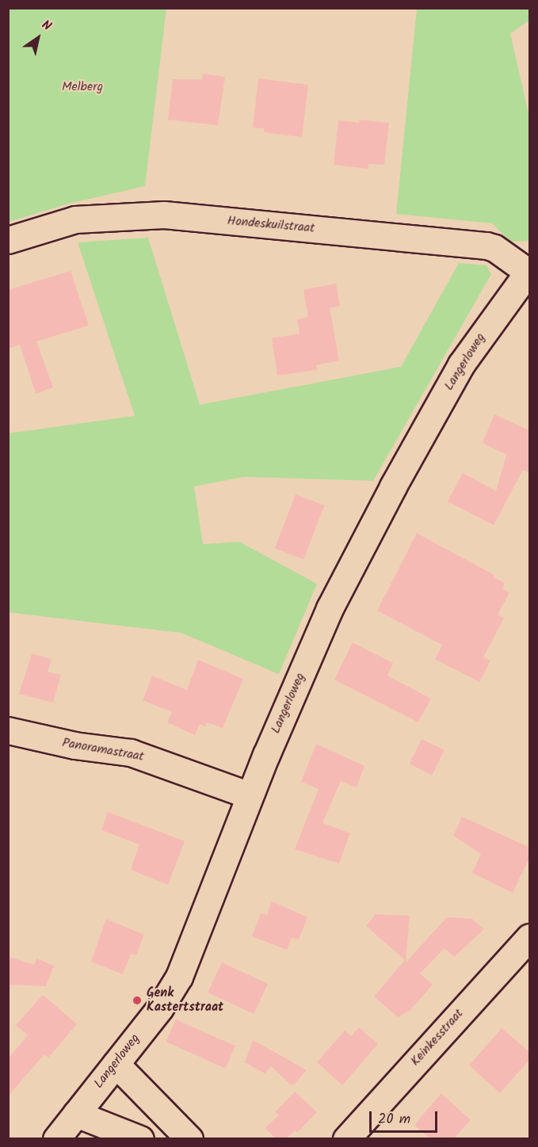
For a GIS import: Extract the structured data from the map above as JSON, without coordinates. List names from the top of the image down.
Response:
{
  "streets": {
    "street": [
      "Hondeskuilstraat",
      "Langerloweg",
      "Panoramastraat",
      "Keinkesstraat"
    ]
  },
  "crossings": [
    ["Hondeskuilstraat", "Langerloweg"],
    ["Langerloweg", "Panoramastraat"]
  ],
  "parks": ["Melberg"],
  "places": ["Genk Kastertstraat"],
  "scale_bar": "20 m",
  "north": "top right"
}
